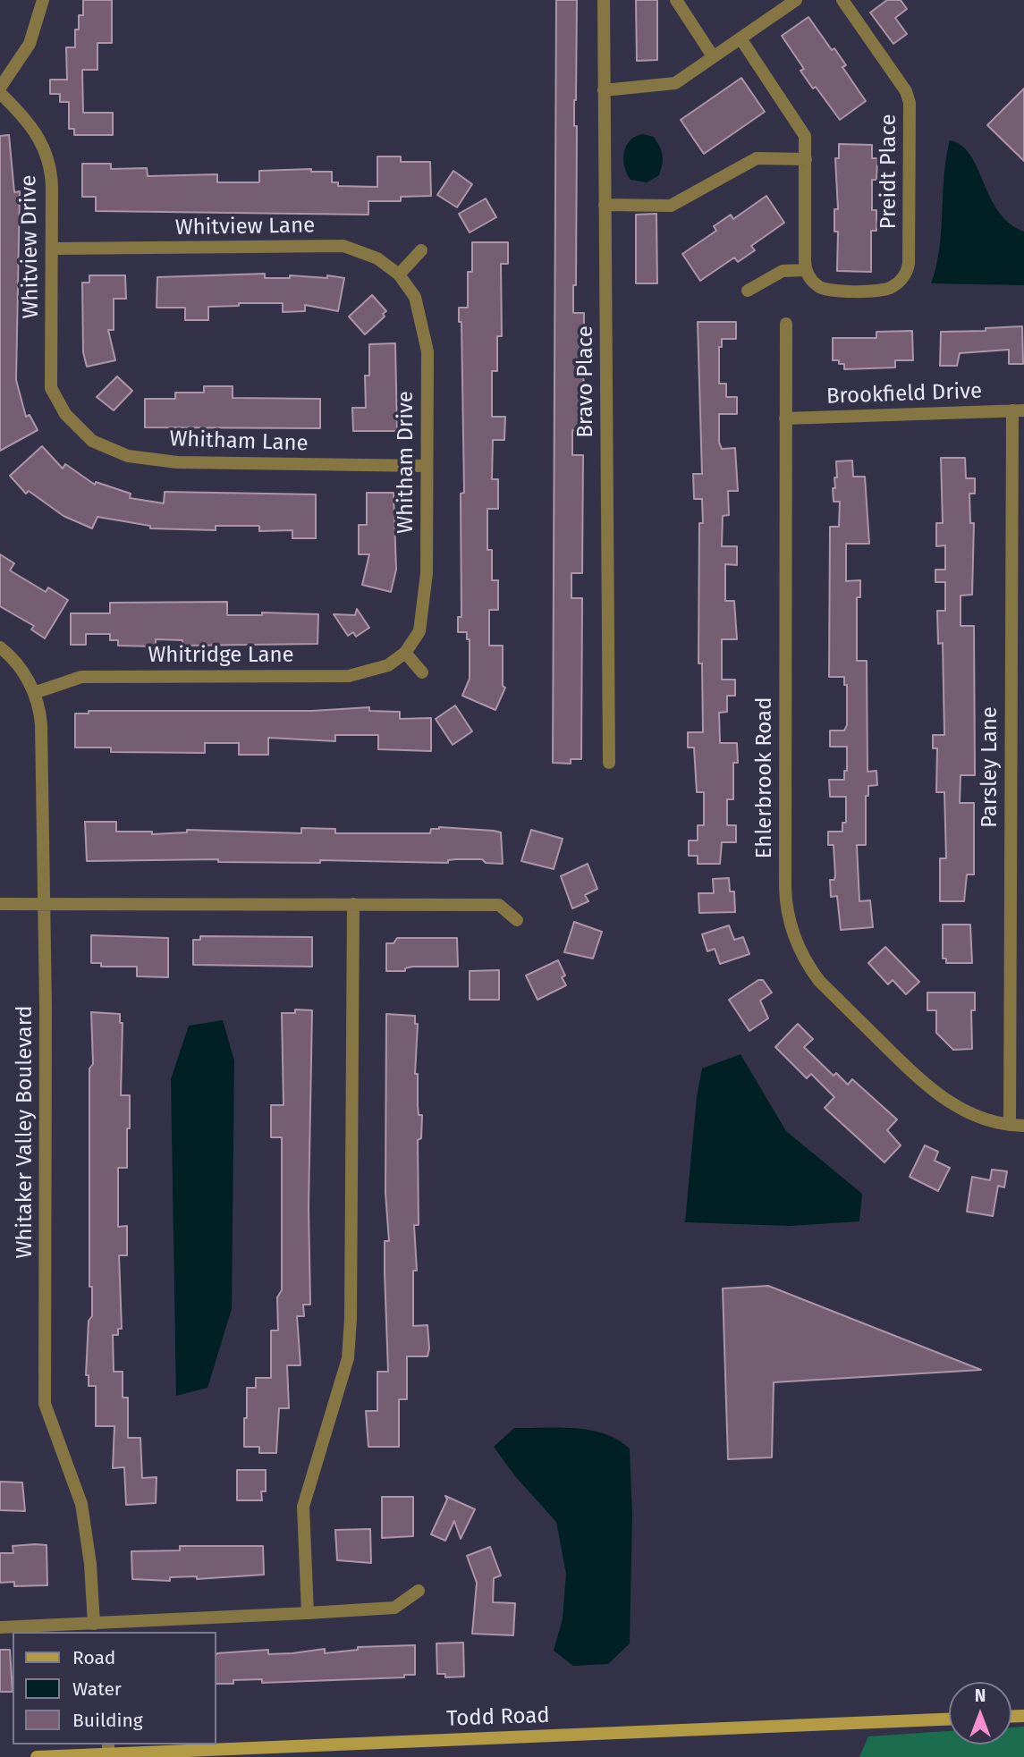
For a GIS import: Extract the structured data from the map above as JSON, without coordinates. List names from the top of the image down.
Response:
{
  "streets": {
    "street": [
      "Preidt Place",
      "Whitview Lane",
      "Whitview Drive",
      "Bravo Place",
      "Brookfield Drive",
      "Whitham Lane",
      "Whitham Drive",
      "Whitridge Lane",
      "Parsley Lane",
      "Ehlerbrook Road",
      "Whitaker Valley Boulevard",
      "Todd Road"
    ]
  },
  "crossings": [
    ["Whitview Lane", "Whitview Drive"],
    ["Whitview Lane", "Whitham Drive"],
    ["Whitview Drive", "Whitham Lane"],
    ["Brookfield Drive", "Parsley Lane"],
    ["Brookfield Drive", "Ehlerbrook Road"],
    ["Whitham Lane", "Whitham Drive"],
    ["Whitham Drive", "Whitridge Lane"],
    ["Whitridge Lane", "Whitaker Valley Boulevard"],
    ["Parsley Lane", "Ehlerbrook Road"]
  ],
  "legend": ["Road", "Water", "Building"],
  "north": "top"
}
